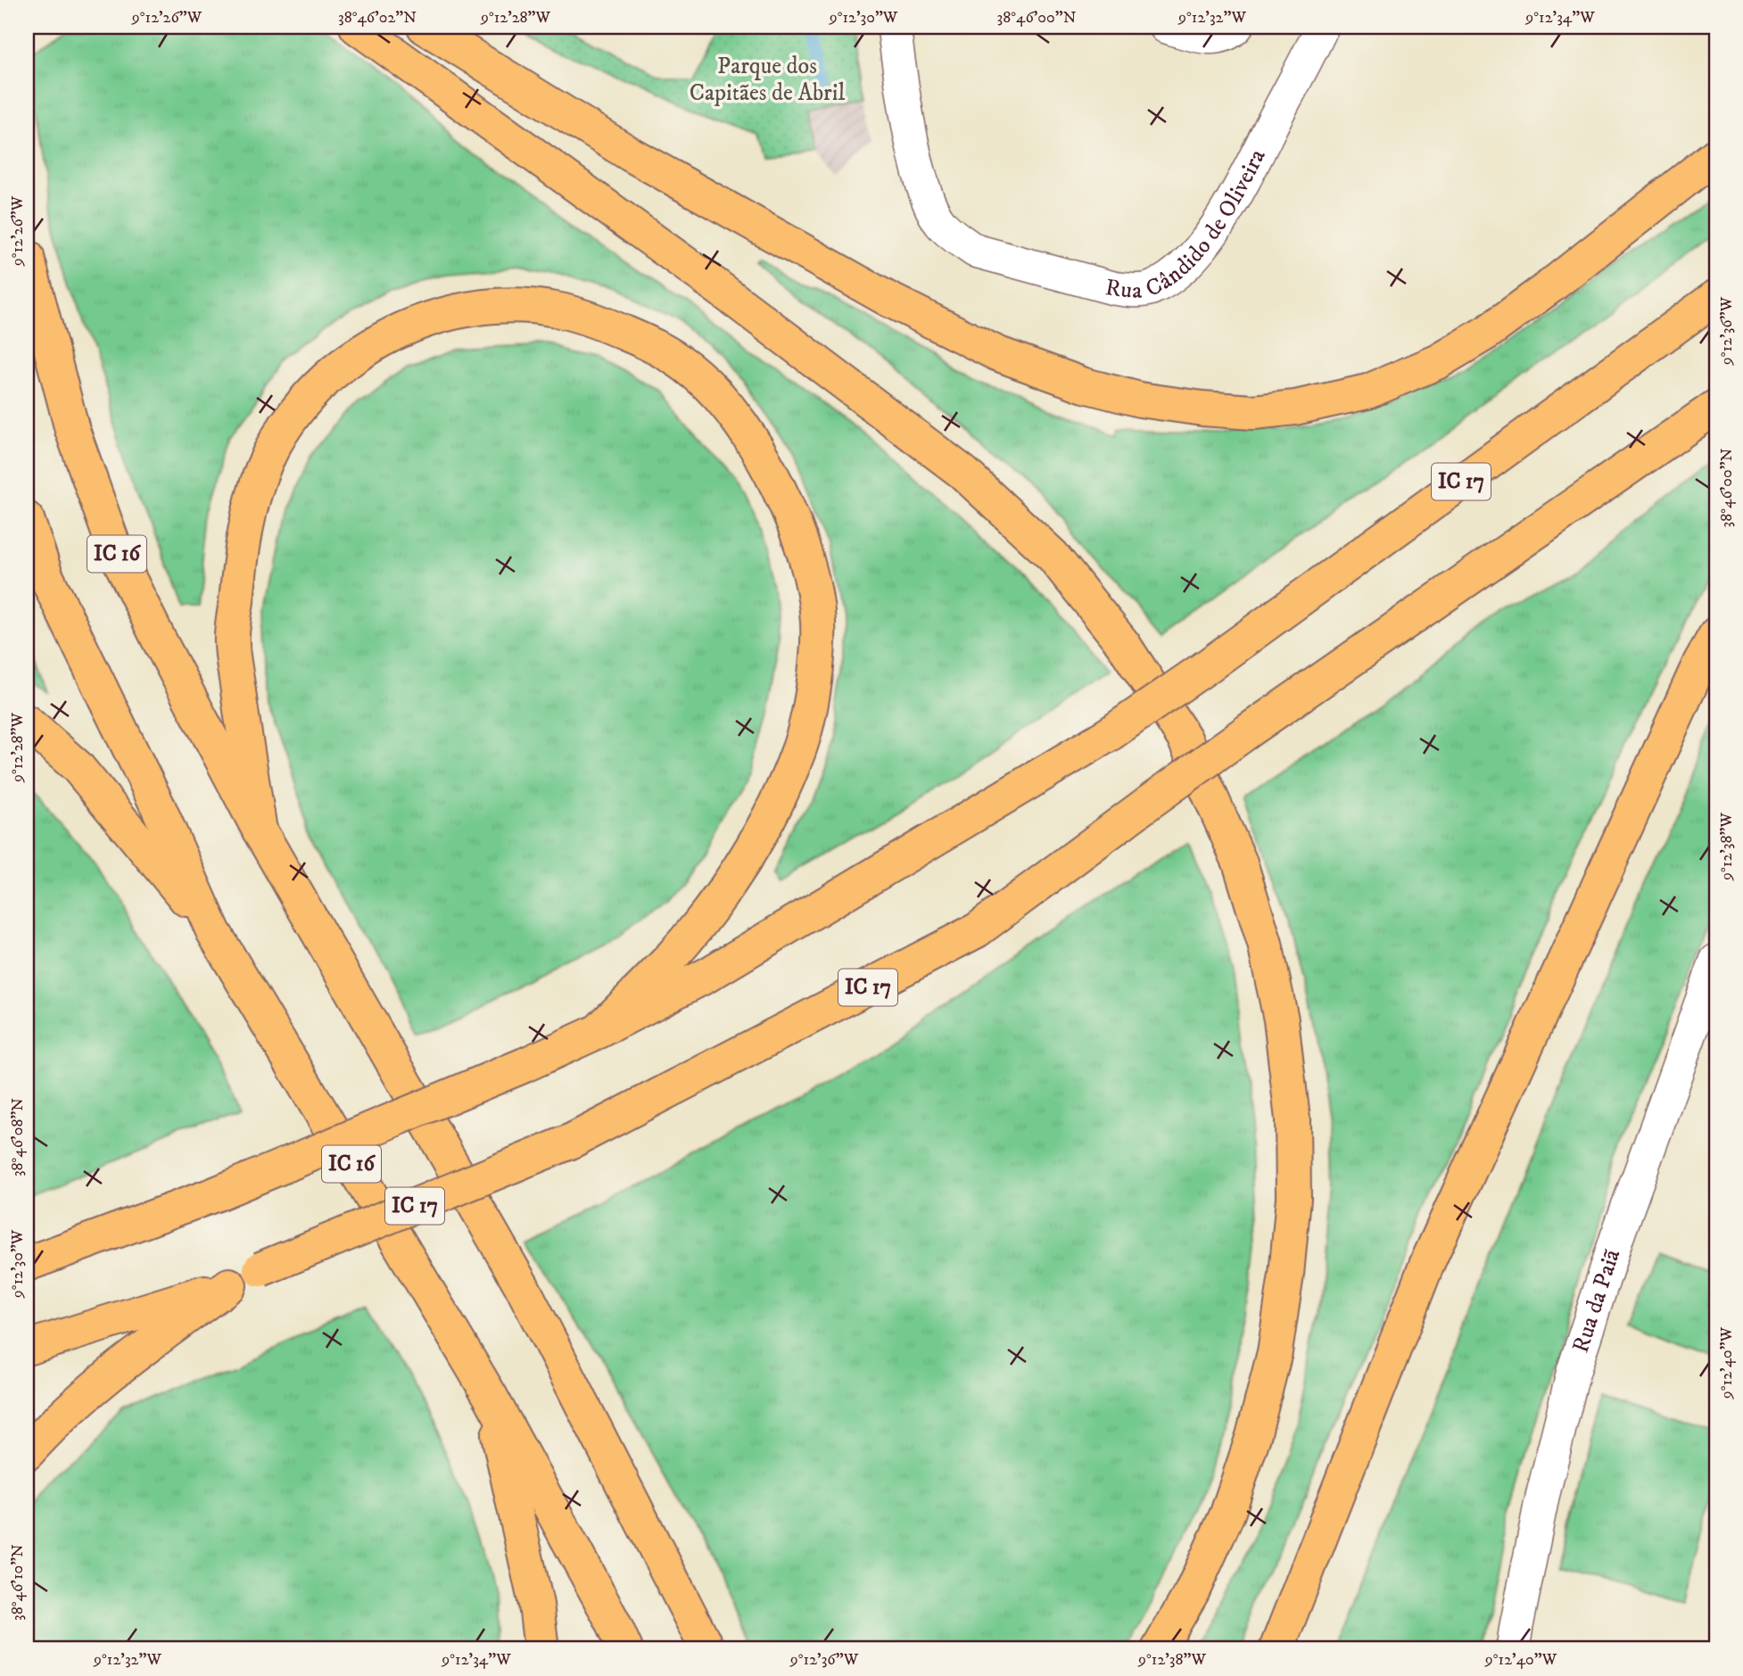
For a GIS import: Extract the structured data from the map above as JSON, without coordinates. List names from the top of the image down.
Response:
{
  "streets": {
    "highway": ["IC 17", "IC 16"],
    "street": ["Rua Cândido de Oliveira", "Rua da Paiã"]
  },
  "parks": ["Parque dos Capitães de Abril"],
  "coordinates": [
    "9°12'26\"W",
    "38°46'02\"N",
    "9°12'28\"W",
    "9°12'30\"W",
    "38°46'00\"N",
    "9°12'32\"W",
    "9°12'34\"W",
    "9°12'36\"W",
    "9°12'38\"W",
    "38°46'08\"N",
    "9°12'40\"W",
    "38°46'10\"N"
  ]
}
